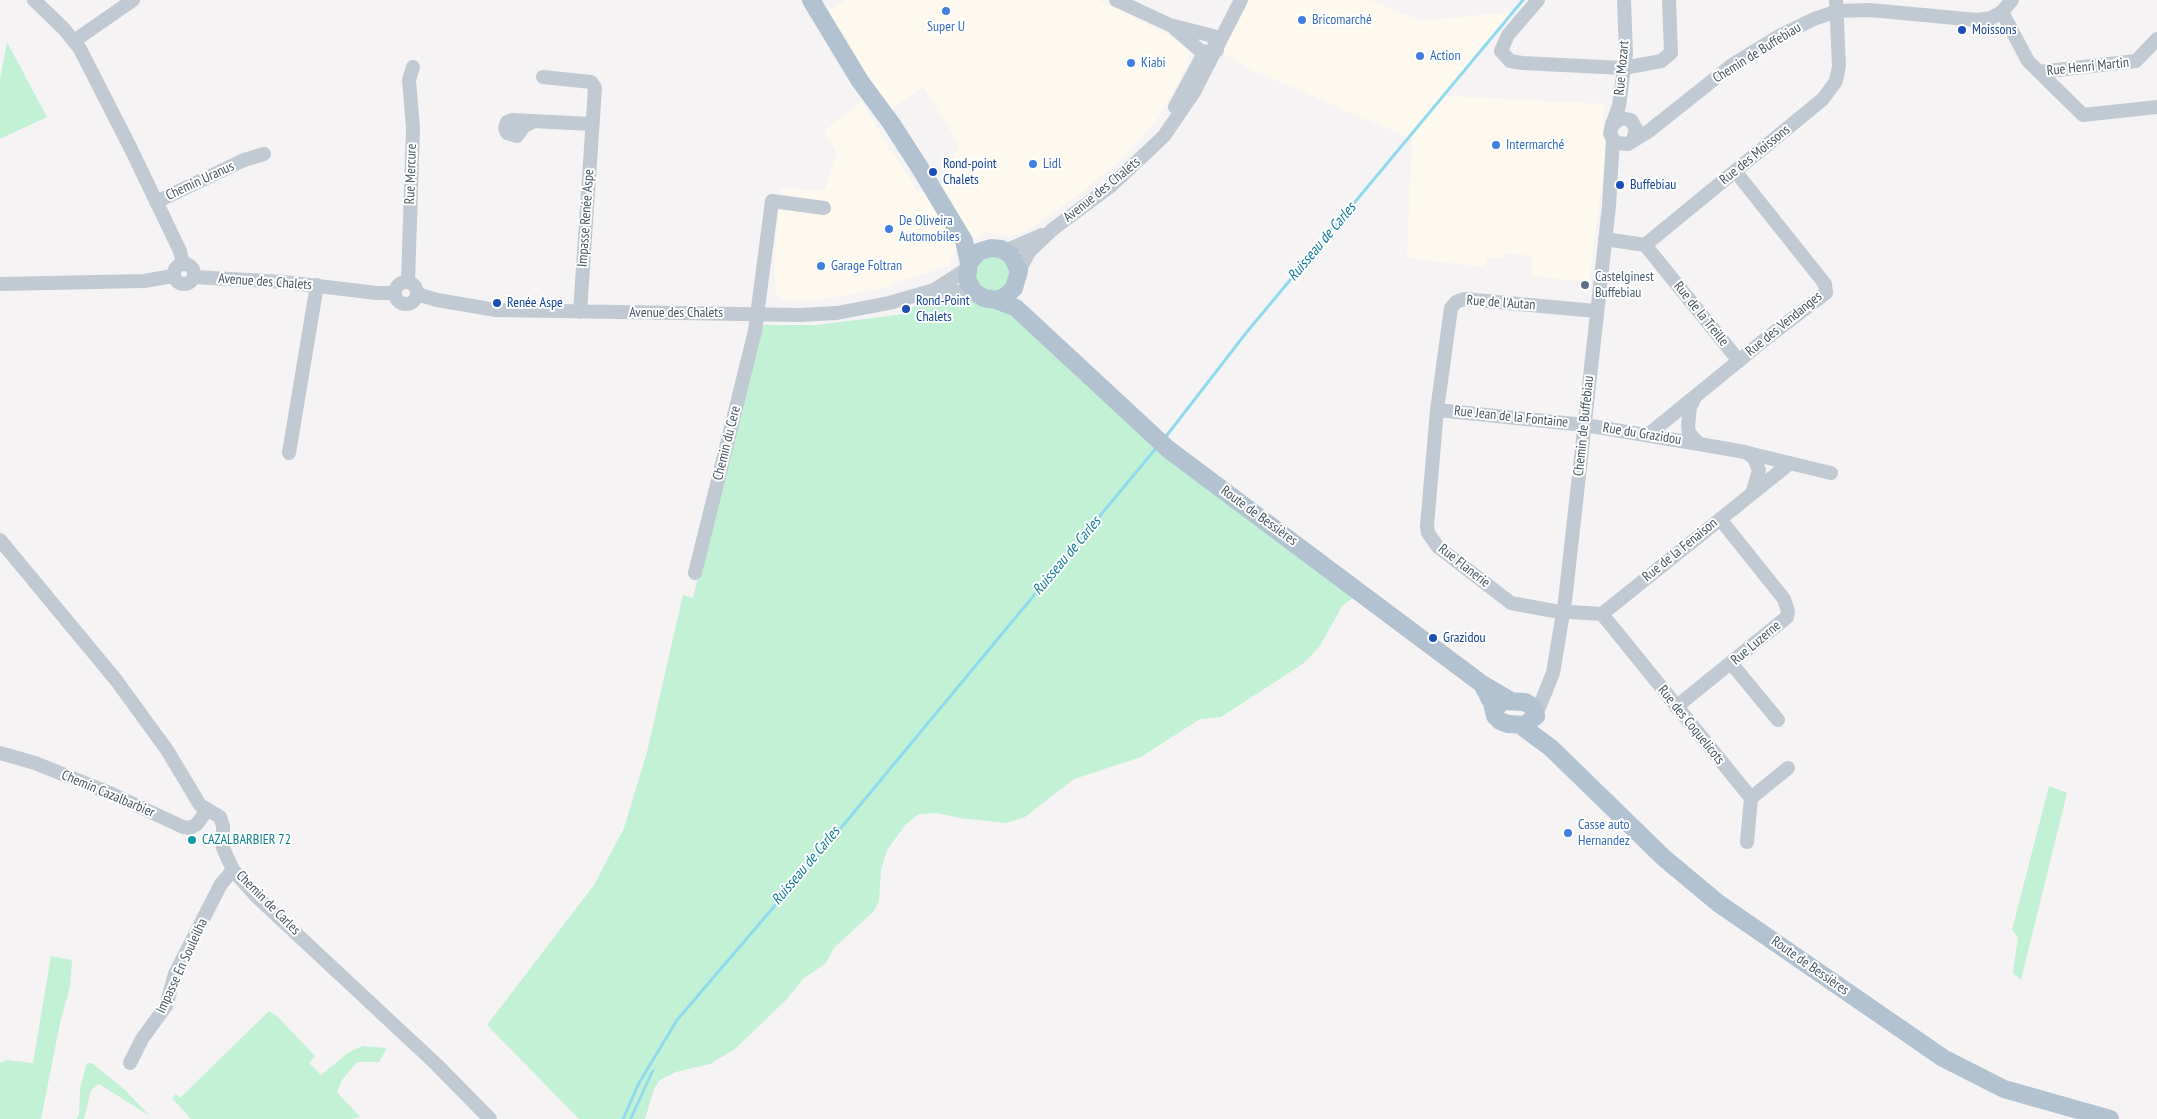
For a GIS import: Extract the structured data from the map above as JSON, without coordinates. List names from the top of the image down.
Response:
{
  "streets": {
    "main road": ["Route de Bessières"],
    "street": [
      "Chemin de Buffebiau",
      "Rue Henri Martin",
      "Rue Mozart",
      "Rue des Moissons",
      "Rue Mercure",
      "Chemin Uranus",
      "Avenue des Chalets",
      "Impasse Renée Aspe",
      "Rue de l'Autan",
      "Rue de la Treille",
      "Rue des Vendanges",
      "Rue Jean de la Fontaine",
      "Rue du Grazidou",
      "Chemin du Cere",
      "Rue de la Fenaison",
      "Rue Flanerie",
      "Rue Luzerne",
      "Rue des Coquelicots",
      "Chemin Cazalbarbier",
      "Chemin de Carles",
      "Impasse En Souleilha"
    ]
  },
  "crossings": [
    ["Chemin de Buffebiau", "Rue Henri Martin"],
    ["Chemin de Buffebiau", "Rue Mozart"],
    ["Chemin de Buffebiau", "Rue des Moissons"],
    ["Chemin de Buffebiau", "Rue de l'Autan"],
    ["Chemin de Buffebiau", "Rue Jean de la Fontaine"],
    ["Chemin de Buffebiau", "Rue du Grazidou"],
    ["Chemin de Buffebiau", "Route de Bessières"],
    ["Chemin de Buffebiau", "Rue Flanerie"],
    ["Rue des Moissons", "Rue de la Treille"],
    ["Rue des Moissons", "Rue des Vendanges"],
    ["Rue Mercure", "Avenue des Chalets"],
    ["Avenue des Chalets", "Impasse Renée Aspe"],
    ["Avenue des Chalets", "Chemin du Cere"],
    ["Avenue des Chalets", "Route de Bessières"],
    ["Rue de l'Autan", "Rue Jean de la Fontaine"],
    ["Rue de l'Autan", "Rue Flanerie"],
    ["Rue de la Treille", "Rue des Vendanges"],
    ["Rue des Vendanges", "Rue du Grazidou"],
    ["Rue Jean de la Fontaine", "Rue du Grazidou"],
    ["Rue Jean de la Fontaine", "Rue Flanerie"],
    ["Rue du Grazidou", "Rue de la Fenaison"],
    ["Rue de la Fenaison", "Rue Luzerne"],
    ["Rue de la Fenaison", "Rue des Coquelicots"],
    ["Rue Luzerne", "Rue des Coquelicots"],
    ["Chemin Cazalbarbier", "Chemin de Carles"],
    ["Chemin de Carles", "Impasse En Souleilha"]
  ],
  "water": ["Ruisseau de Carles"],
  "places": [
    "Super U",
    "Bricomarché",
    "Moissons",
    "Action",
    "Kiabi",
    "Intermarché",
    "Lidl",
    "Rond-point Chalets",
    "Buffebiau",
    "De Oliveira Automobiles",
    "Garage Foltran",
    "Castelginest Buffebiau",
    "Renée Aspe",
    "Rond-Point Chalets",
    "Grazidou",
    "Casse auto Hernandez",
    "CAZALBARBIER 72"
  ]
}
